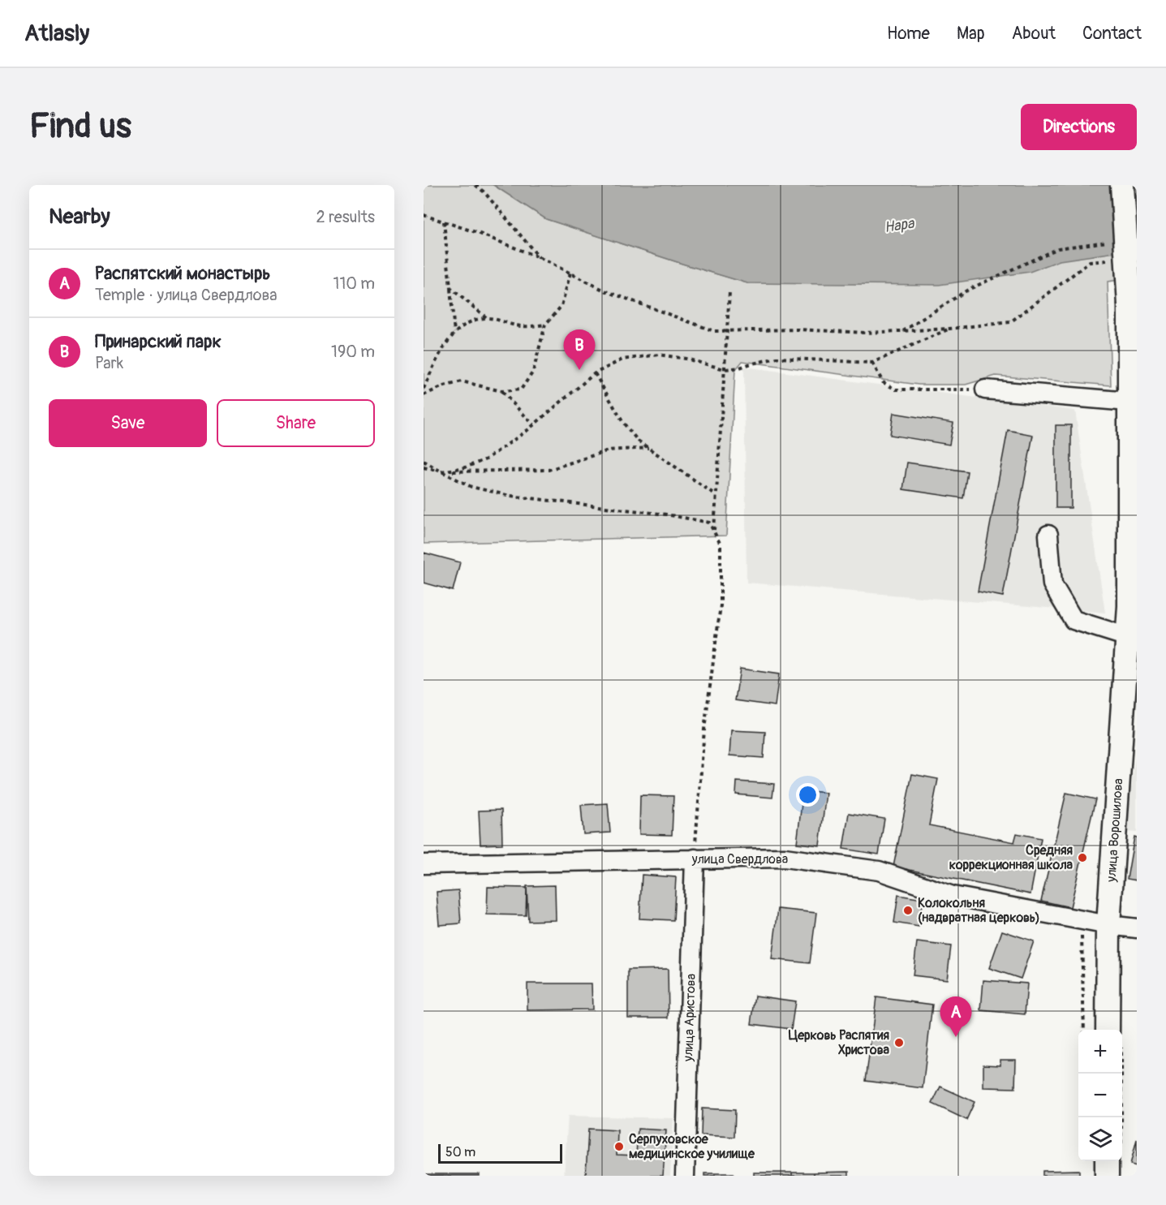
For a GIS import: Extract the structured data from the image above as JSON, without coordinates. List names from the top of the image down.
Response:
{
  "streets": {
    "main road": ["улица Ворошилова"],
    "street": ["улица Свердлова", "улица Аристова"]
  },
  "crossings": [
    ["улица Ворошилова", "улица Свердлова"],
    ["улица Свердлова", "улица Аристова"]
  ],
  "water": ["Нара"],
  "places": [
    "Средняя коррекционная школа",
    "Колокольня (надвратная церковь)",
    "Церковь Распятия Христова",
    "Серпуховское медицинское училище"
  ],
  "scale_bar": "50 m",
  "page": {
    "header": "Atlasly",
    "nav": [
      "Home",
      "Map",
      "About",
      "Contact"
    ],
    "buttons": [
      "Directions",
      ["Save", "Share"]
    ],
    "title": "Find us",
    "heading": ["Nearby", "2 results"],
    "list": [
      {
        "mark": "A",
        "name": "Распятский монастырь",
        "note": "Temple · улица Свердлова",
        "value": "110 m"
      },
      {
        "mark": "B",
        "name": "Принарский парк",
        "note": "Park",
        "value": "190 m"
      }
    ],
    "pins": ["B", "A"],
    "map_buttons": ["+", "−"],
    "scale": "50 m"
  }
}
